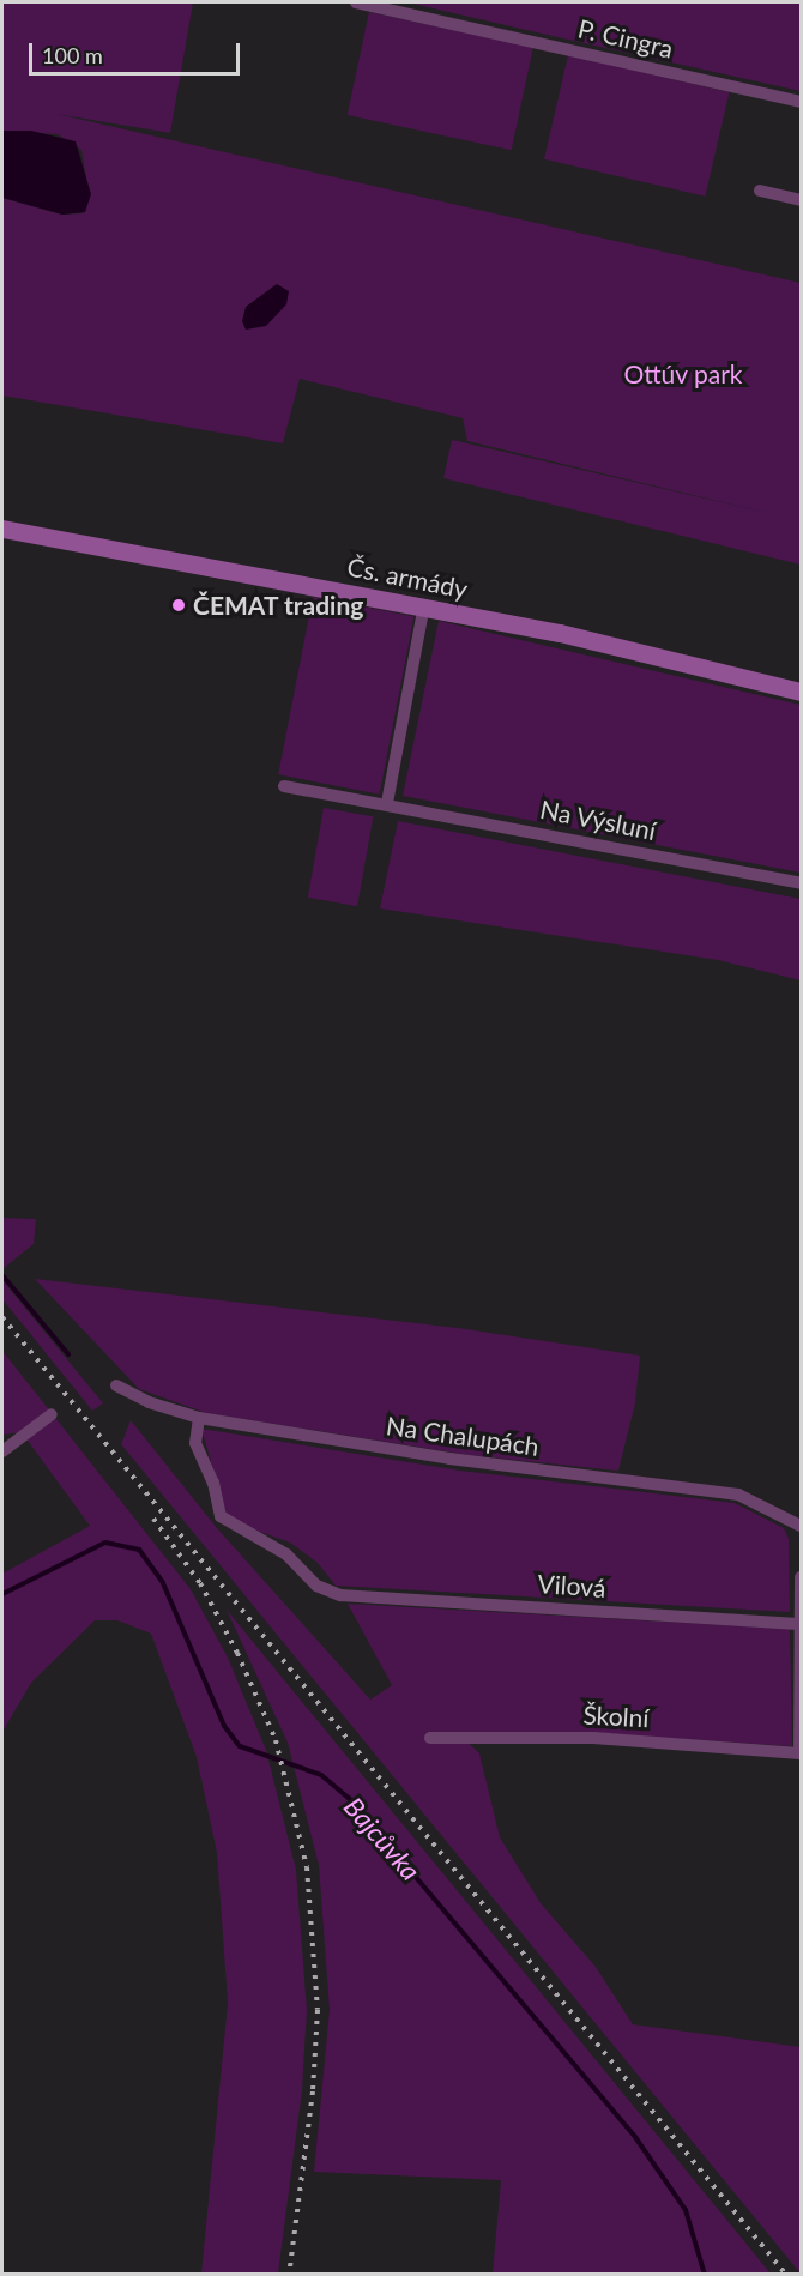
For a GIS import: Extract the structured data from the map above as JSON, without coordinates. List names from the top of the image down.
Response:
{
  "streets": {
    "main road": ["Čs. armády"],
    "street": [
      "P. Cingra",
      "Na Výsluní",
      "Na Chalupách",
      "Vilová",
      "Školní"
    ]
  },
  "crossings": [
    ["Na Chalupách", "Vilová"],
    ["Vilová", "Školní"]
  ],
  "water": ["Bajcůvka"],
  "parks": ["Ottúv park"],
  "places": ["ČEMAT trading"],
  "scale_bar": "100 m"
}
